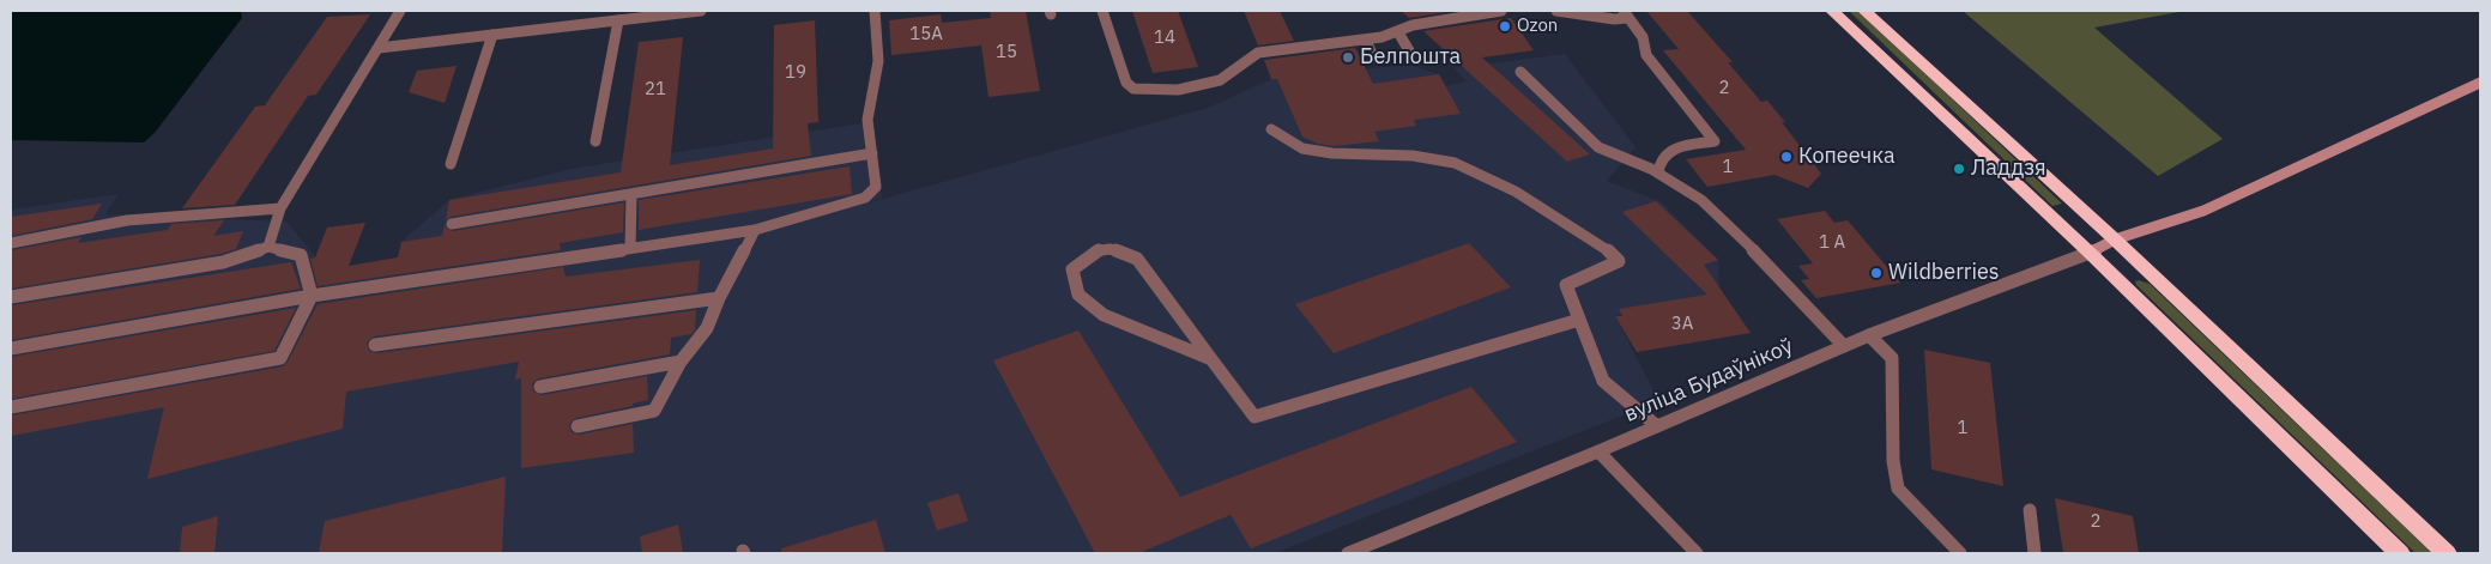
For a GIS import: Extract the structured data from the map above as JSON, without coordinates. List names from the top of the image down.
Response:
{
  "streets": {
    "street": ["вуліца Будаўнікоў"]
  },
  "places": [
    "Ozon",
    "Белпошта",
    "Копеечка",
    "Ладдзя",
    "Wildberries"
  ],
  "house_numbers": [
    "15А",
    "14",
    "15",
    "19",
    "2",
    "21",
    "1",
    "1 А",
    "3А",
    "1",
    "2"
  ]
}
